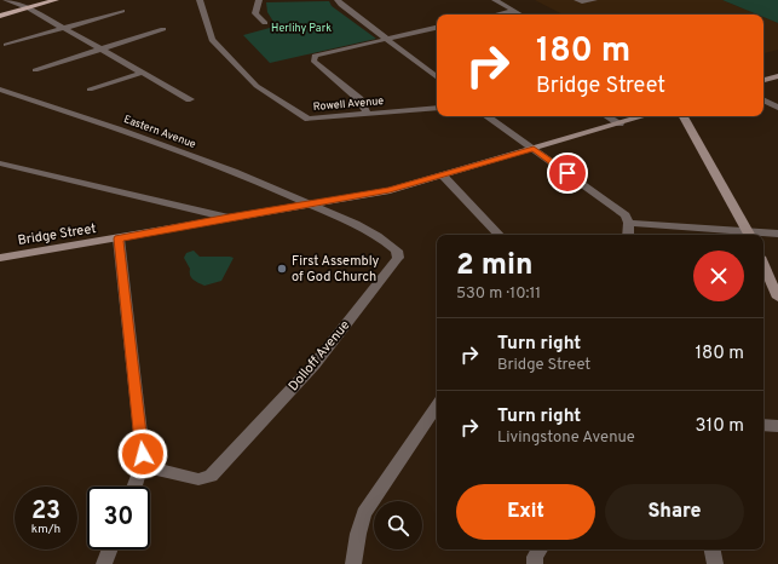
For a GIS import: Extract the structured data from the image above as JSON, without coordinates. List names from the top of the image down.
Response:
{
  "streets": {
    "main road": ["Bridge Street"],
    "street": ["Rowell Avenue", "Eastern Avenue", "Dolloff Avenue"]
  },
  "crossings": [
    ["Eastern Avenue", "Bridge Street"],
    ["Eastern Avenue", "Dolloff Avenue"],
    ["Bridge Street", "Dolloff Avenue"]
  ],
  "parks": ["Herlihy Park"],
  "places": ["First Assembly of God Church"],
  "page": {
    "turn": ["180 m", "Bridge Street"],
    "heading": ["2 min", "530 m · 10:11"],
    "list": [
      {
        "name": "Turn right",
        "note": "Bridge Street",
        "value": "180 m"
      },
      {
        "name": "Turn right",
        "note": "Livingstone Avenue",
        "value": "310 m"
      }
    ],
    "buttons": ["Exit", "Share"],
    "speed": "23 km/h",
    "limit": "30"
  }
}
